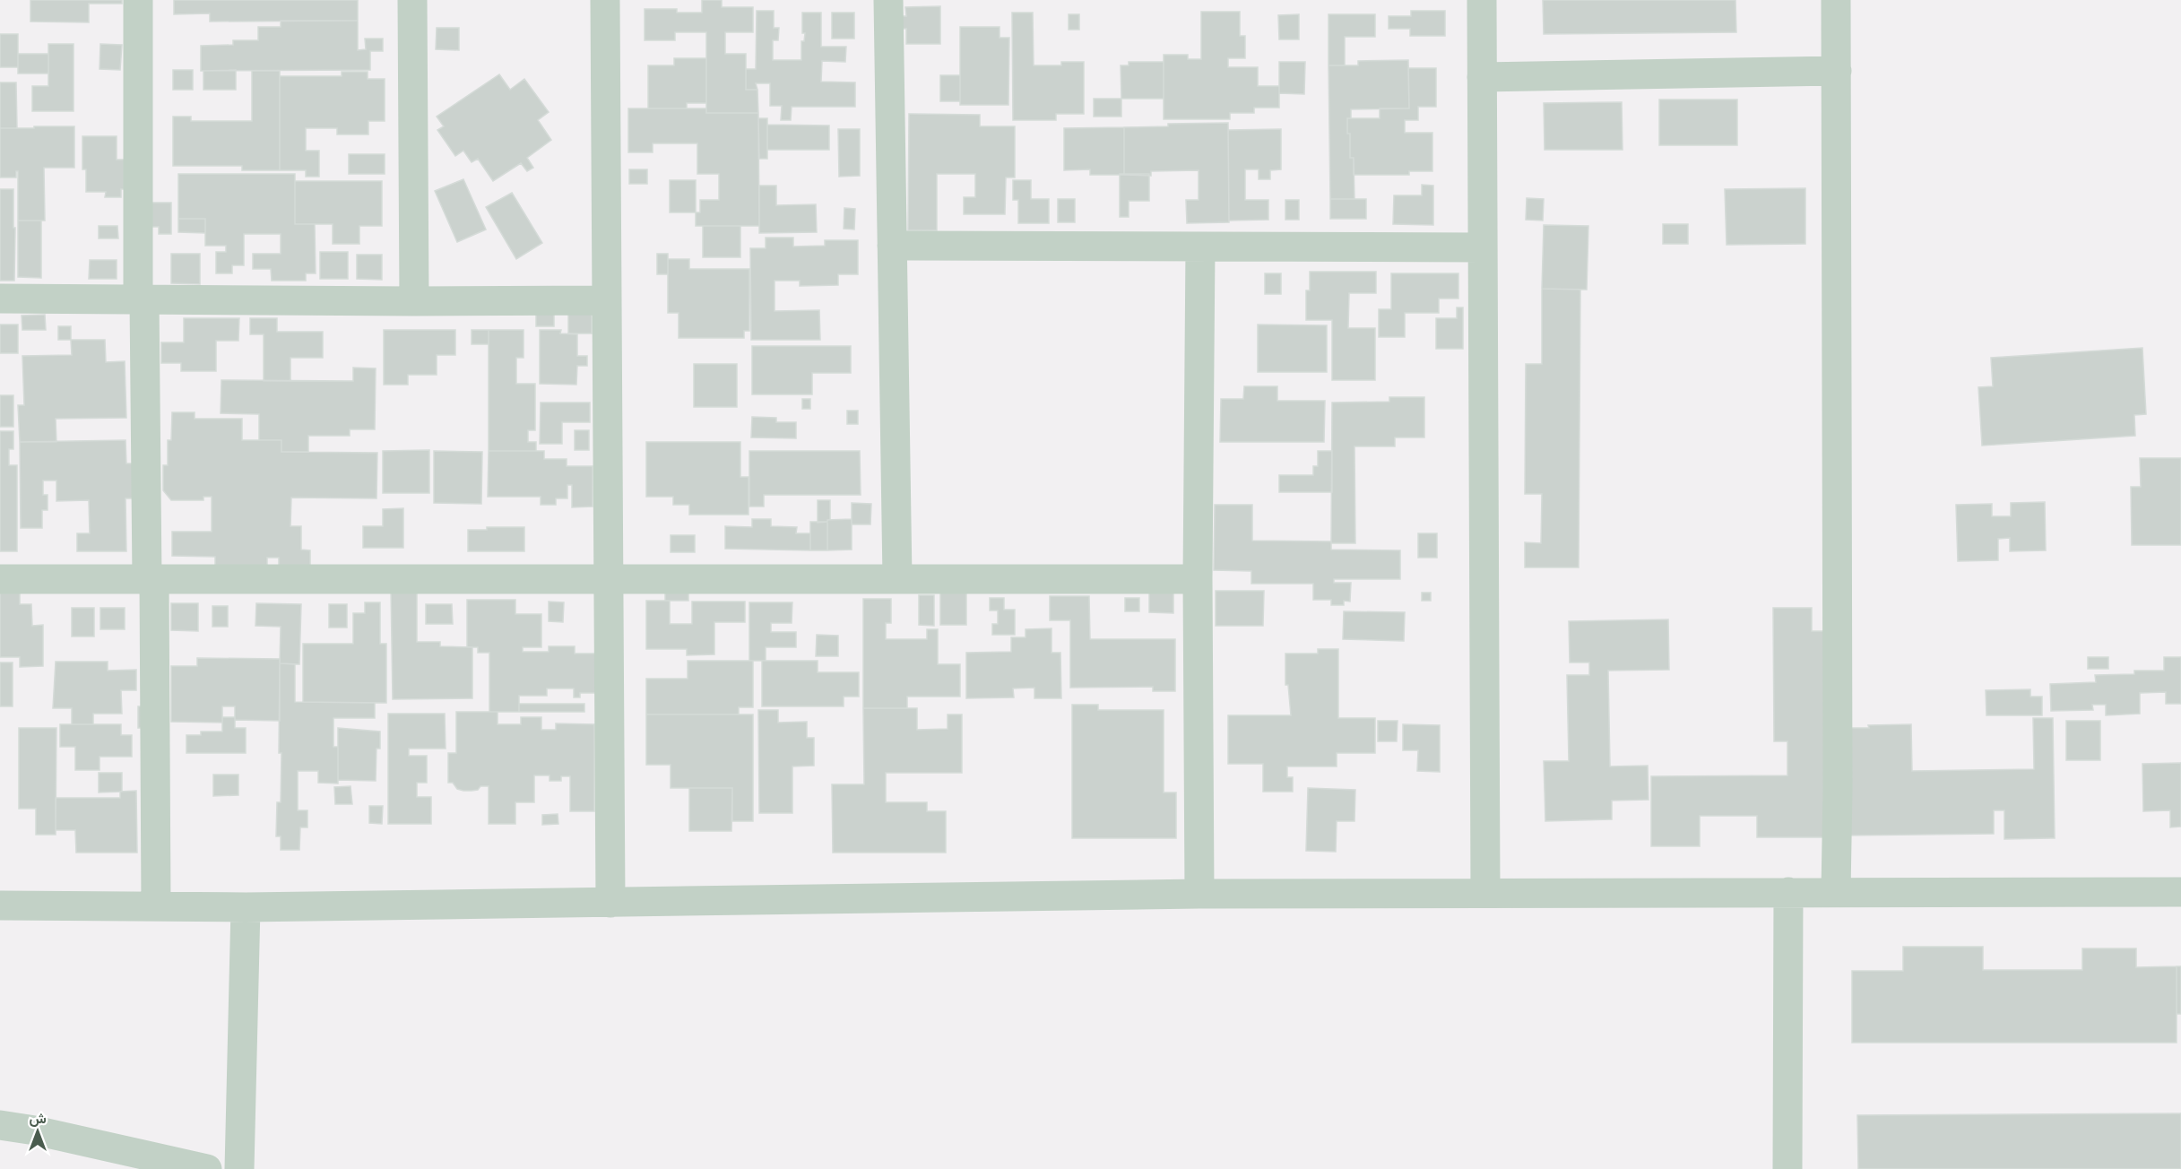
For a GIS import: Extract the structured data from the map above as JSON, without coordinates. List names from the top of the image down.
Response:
{
  "north": "top"
}
